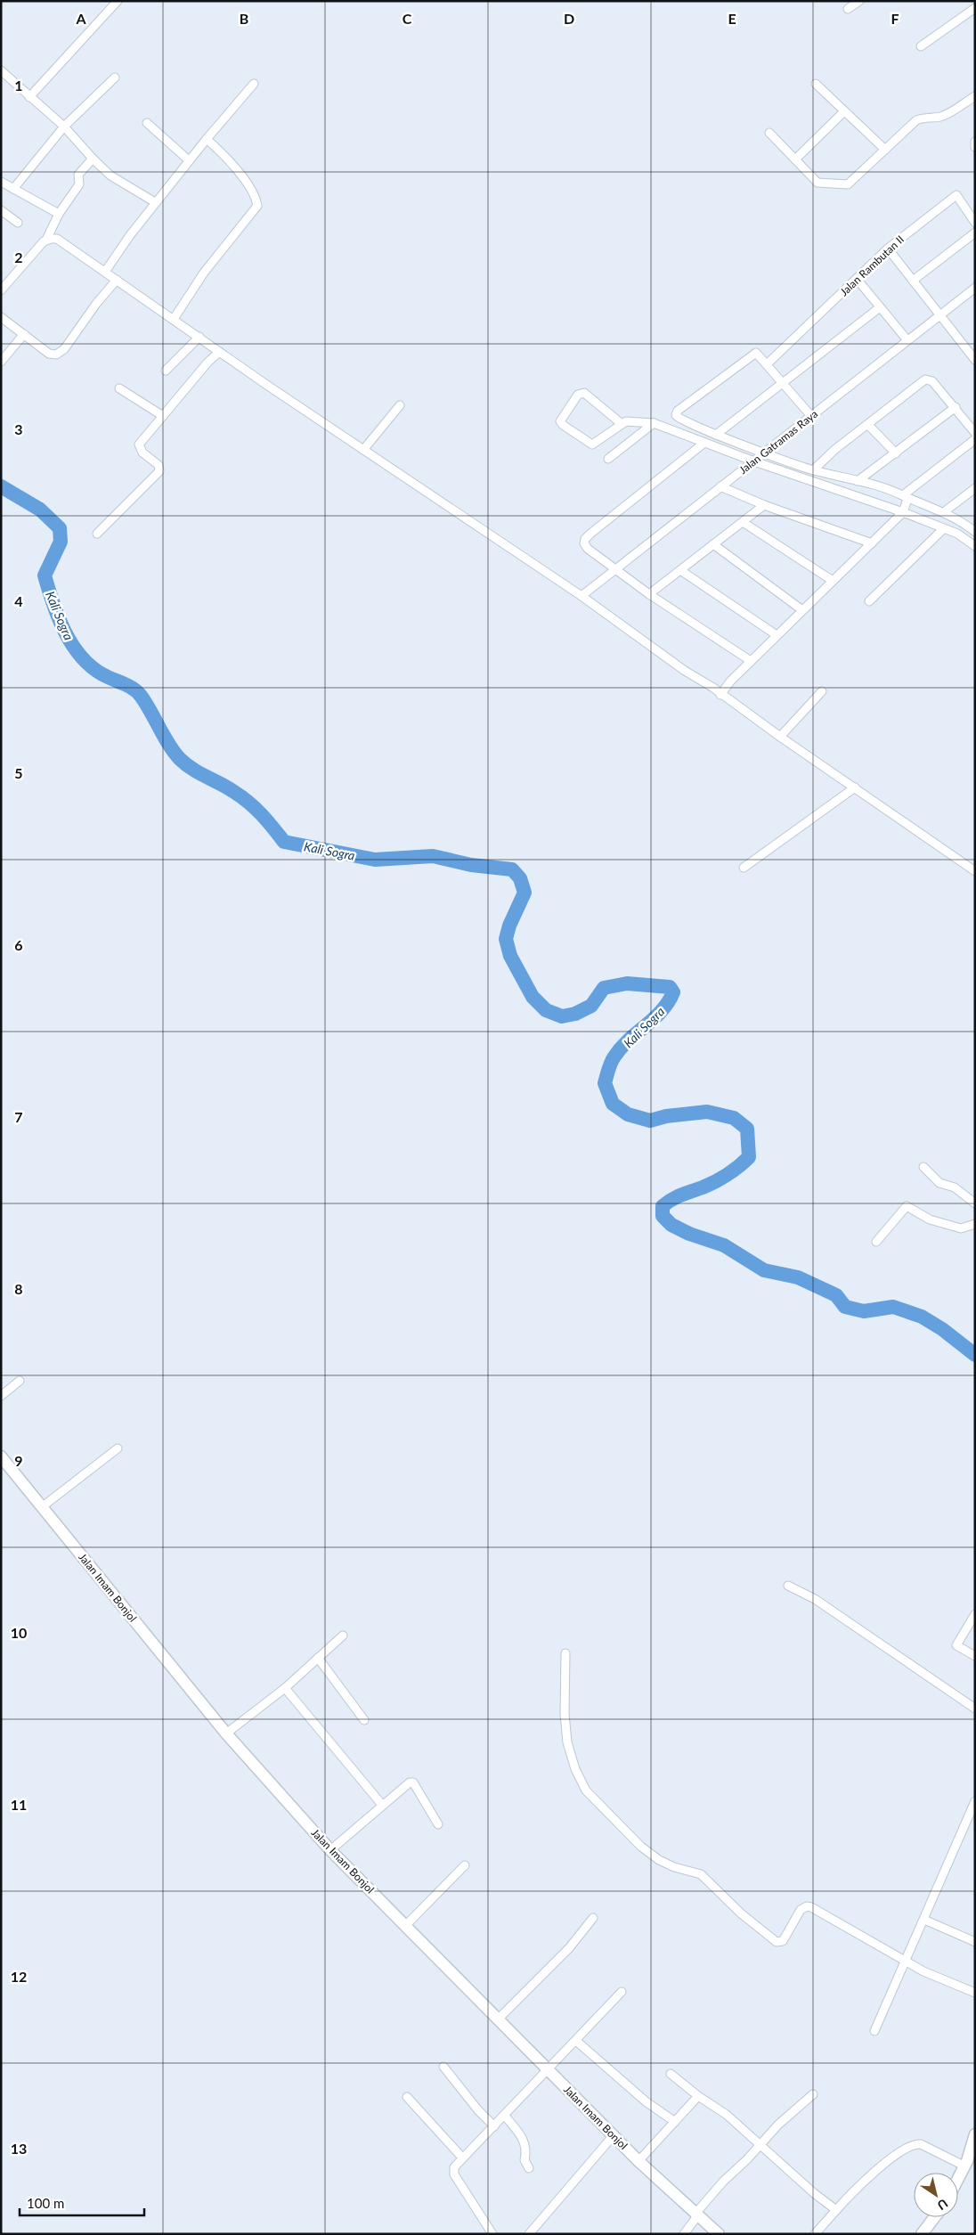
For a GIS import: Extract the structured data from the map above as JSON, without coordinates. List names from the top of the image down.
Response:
{
  "streets": {
    "main road": ["Jalan Imam Bonjol"],
    "street": ["Jalan Rambutan II", "Jalan Gatramas Raya"]
  },
  "water": ["Kali Sogra"],
  "scale_bar": "100 m",
  "north": "bottom right",
  "grid": {
    "columns": [
      "A",
      "B",
      "C",
      "D",
      "E",
      "F"
    ],
    "rows": [
      "1",
      "2",
      "3",
      "4",
      "5",
      "6",
      "7",
      "8",
      "9",
      "10",
      "11",
      "12",
      "13"
    ]
  }
}
